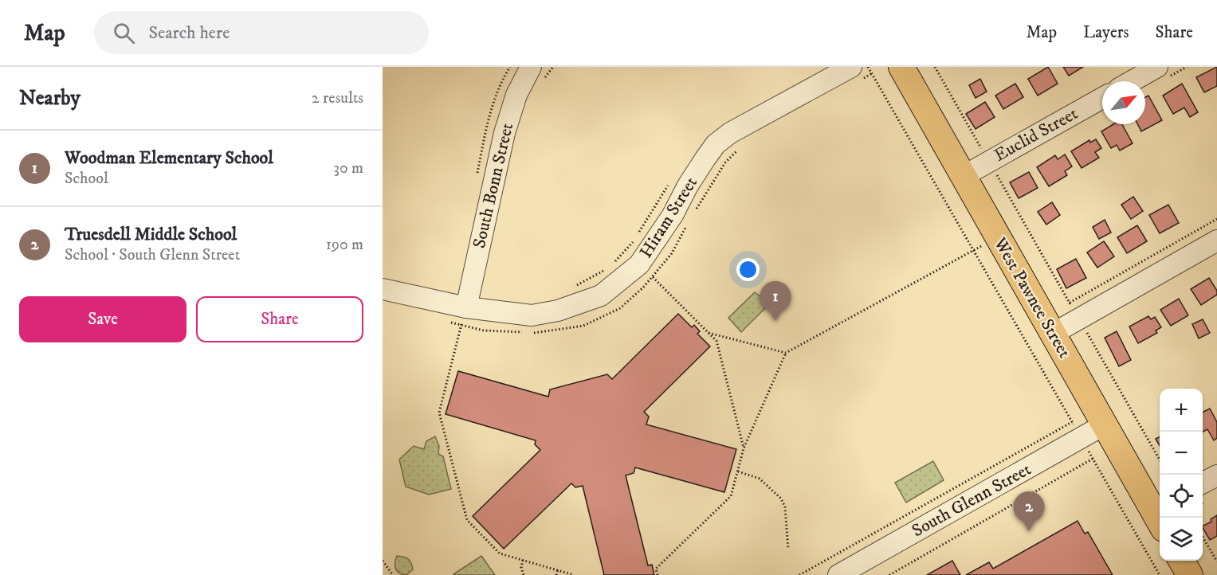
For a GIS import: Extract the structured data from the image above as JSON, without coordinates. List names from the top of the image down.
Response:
{
  "streets": {
    "main road": ["West Pawnee Street"],
    "street": [
      "Euclid Street",
      "South Bonn Street",
      "Hiram Street",
      "South Glenn Street"
    ]
  },
  "crossings": [
    ["Euclid Street", "West Pawnee Street"],
    ["South Bonn Street", "Hiram Street"],
    ["West Pawnee Street", "South Glenn Street"]
  ],
  "north": "top right",
  "page": {
    "header": "Map",
    "search": "Search here",
    "nav": ["Map", "Layers", "Share"],
    "heading": ["Nearby", "2 results"],
    "list": [
      {
        "mark": "1",
        "name": "Woodman Elementary School",
        "note": "School",
        "value": "30 m"
      },
      {
        "mark": "2",
        "name": "Truesdell Middle School",
        "note": "School · South Glenn Street",
        "value": "190 m"
      }
    ],
    "pins": ["1", "2"],
    "buttons": ["Save", "Share"],
    "map_buttons": ["+", "−"]
  }
}
